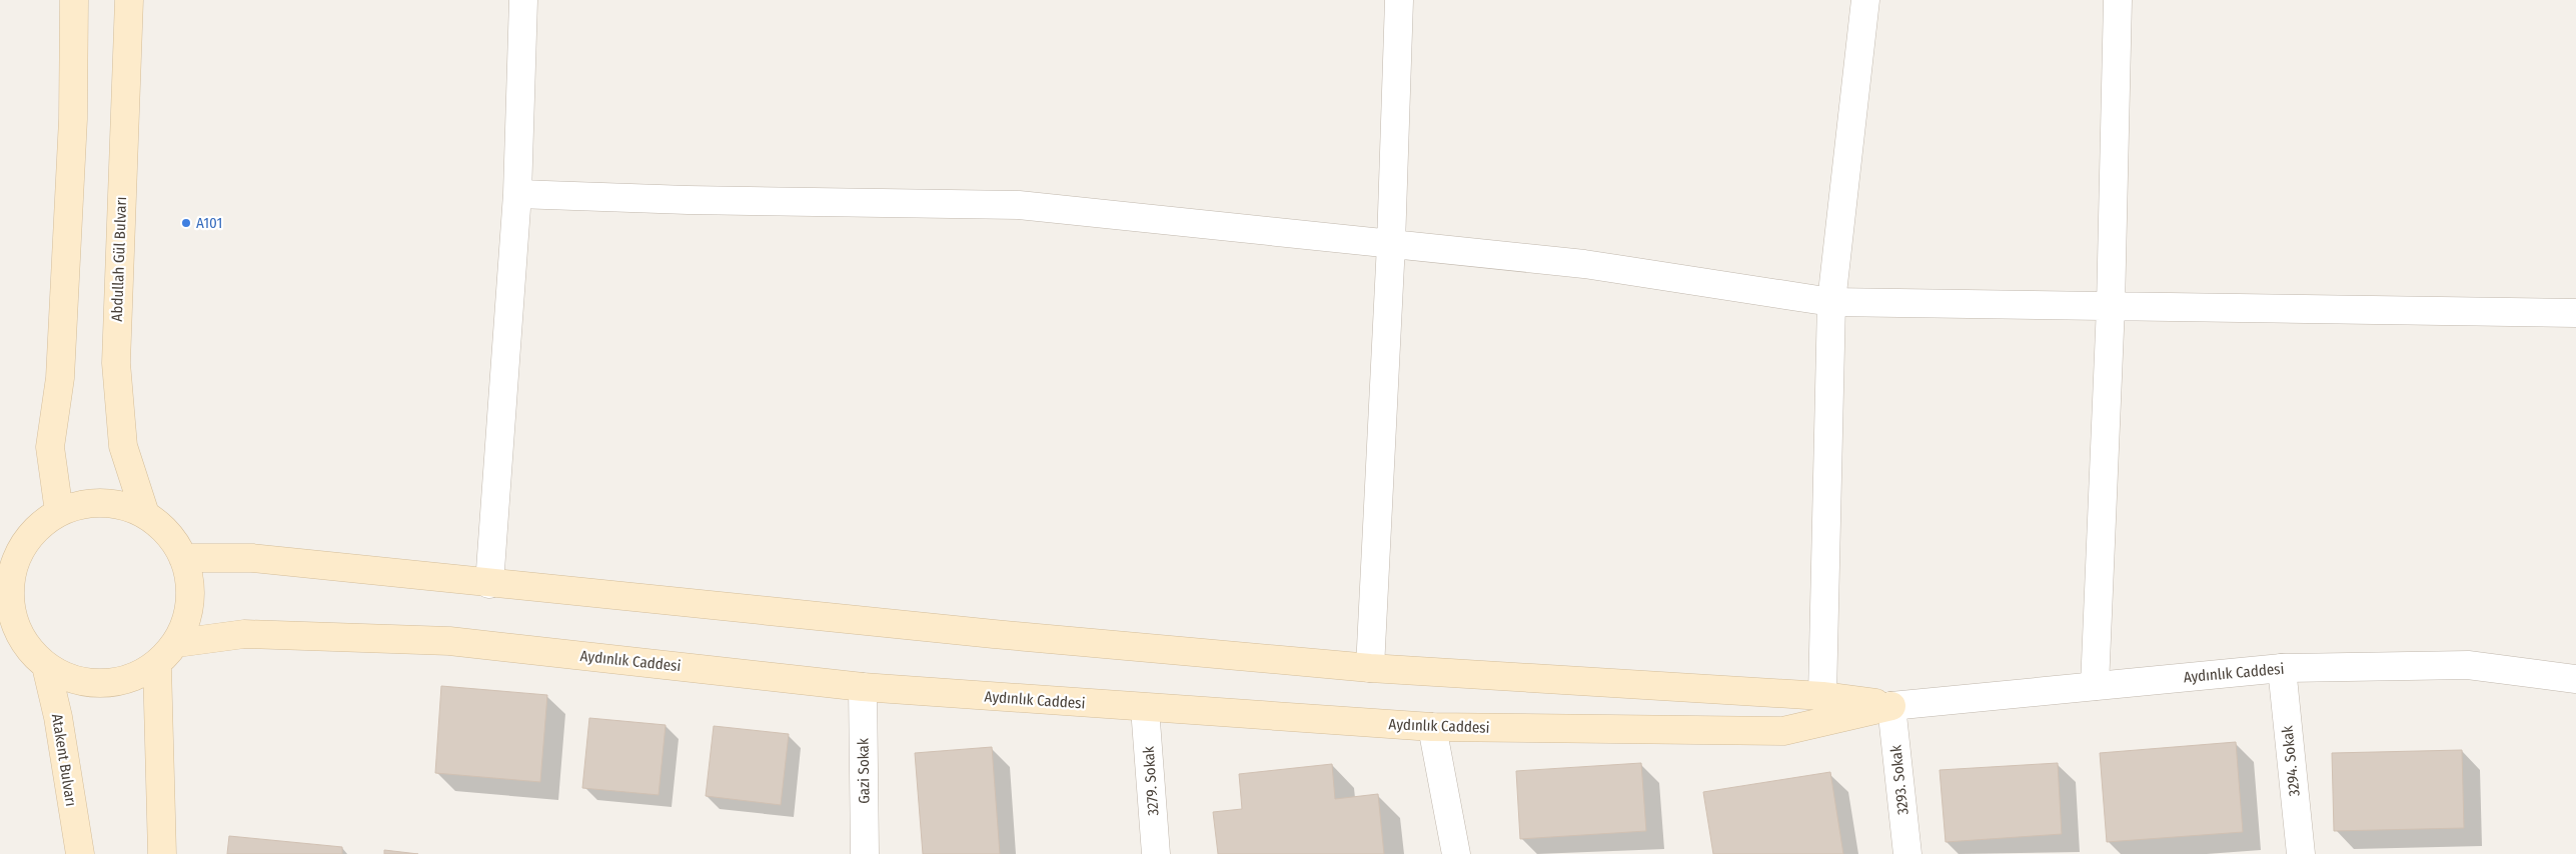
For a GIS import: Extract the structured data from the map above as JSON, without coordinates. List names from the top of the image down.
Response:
{
  "streets": {
    "main road": ["Abdullah Gül Bulvarı", "Aydınlık Caddesi", "Atakent Bulvarı"],
    "street": [
      "3294. Sokak",
      "Gazi Sokak",
      "3293. Sokak",
      "3279. Sokak"
    ]
  },
  "crossings": [
    ["Aydınlık Caddesi", "3294. Sokak"],
    ["Aydınlık Caddesi", "Gazi Sokak"],
    ["Aydınlık Caddesi", "3293. Sokak"],
    ["Aydınlık Caddesi", "3279. Sokak"]
  ],
  "places": ["A101"]
}
